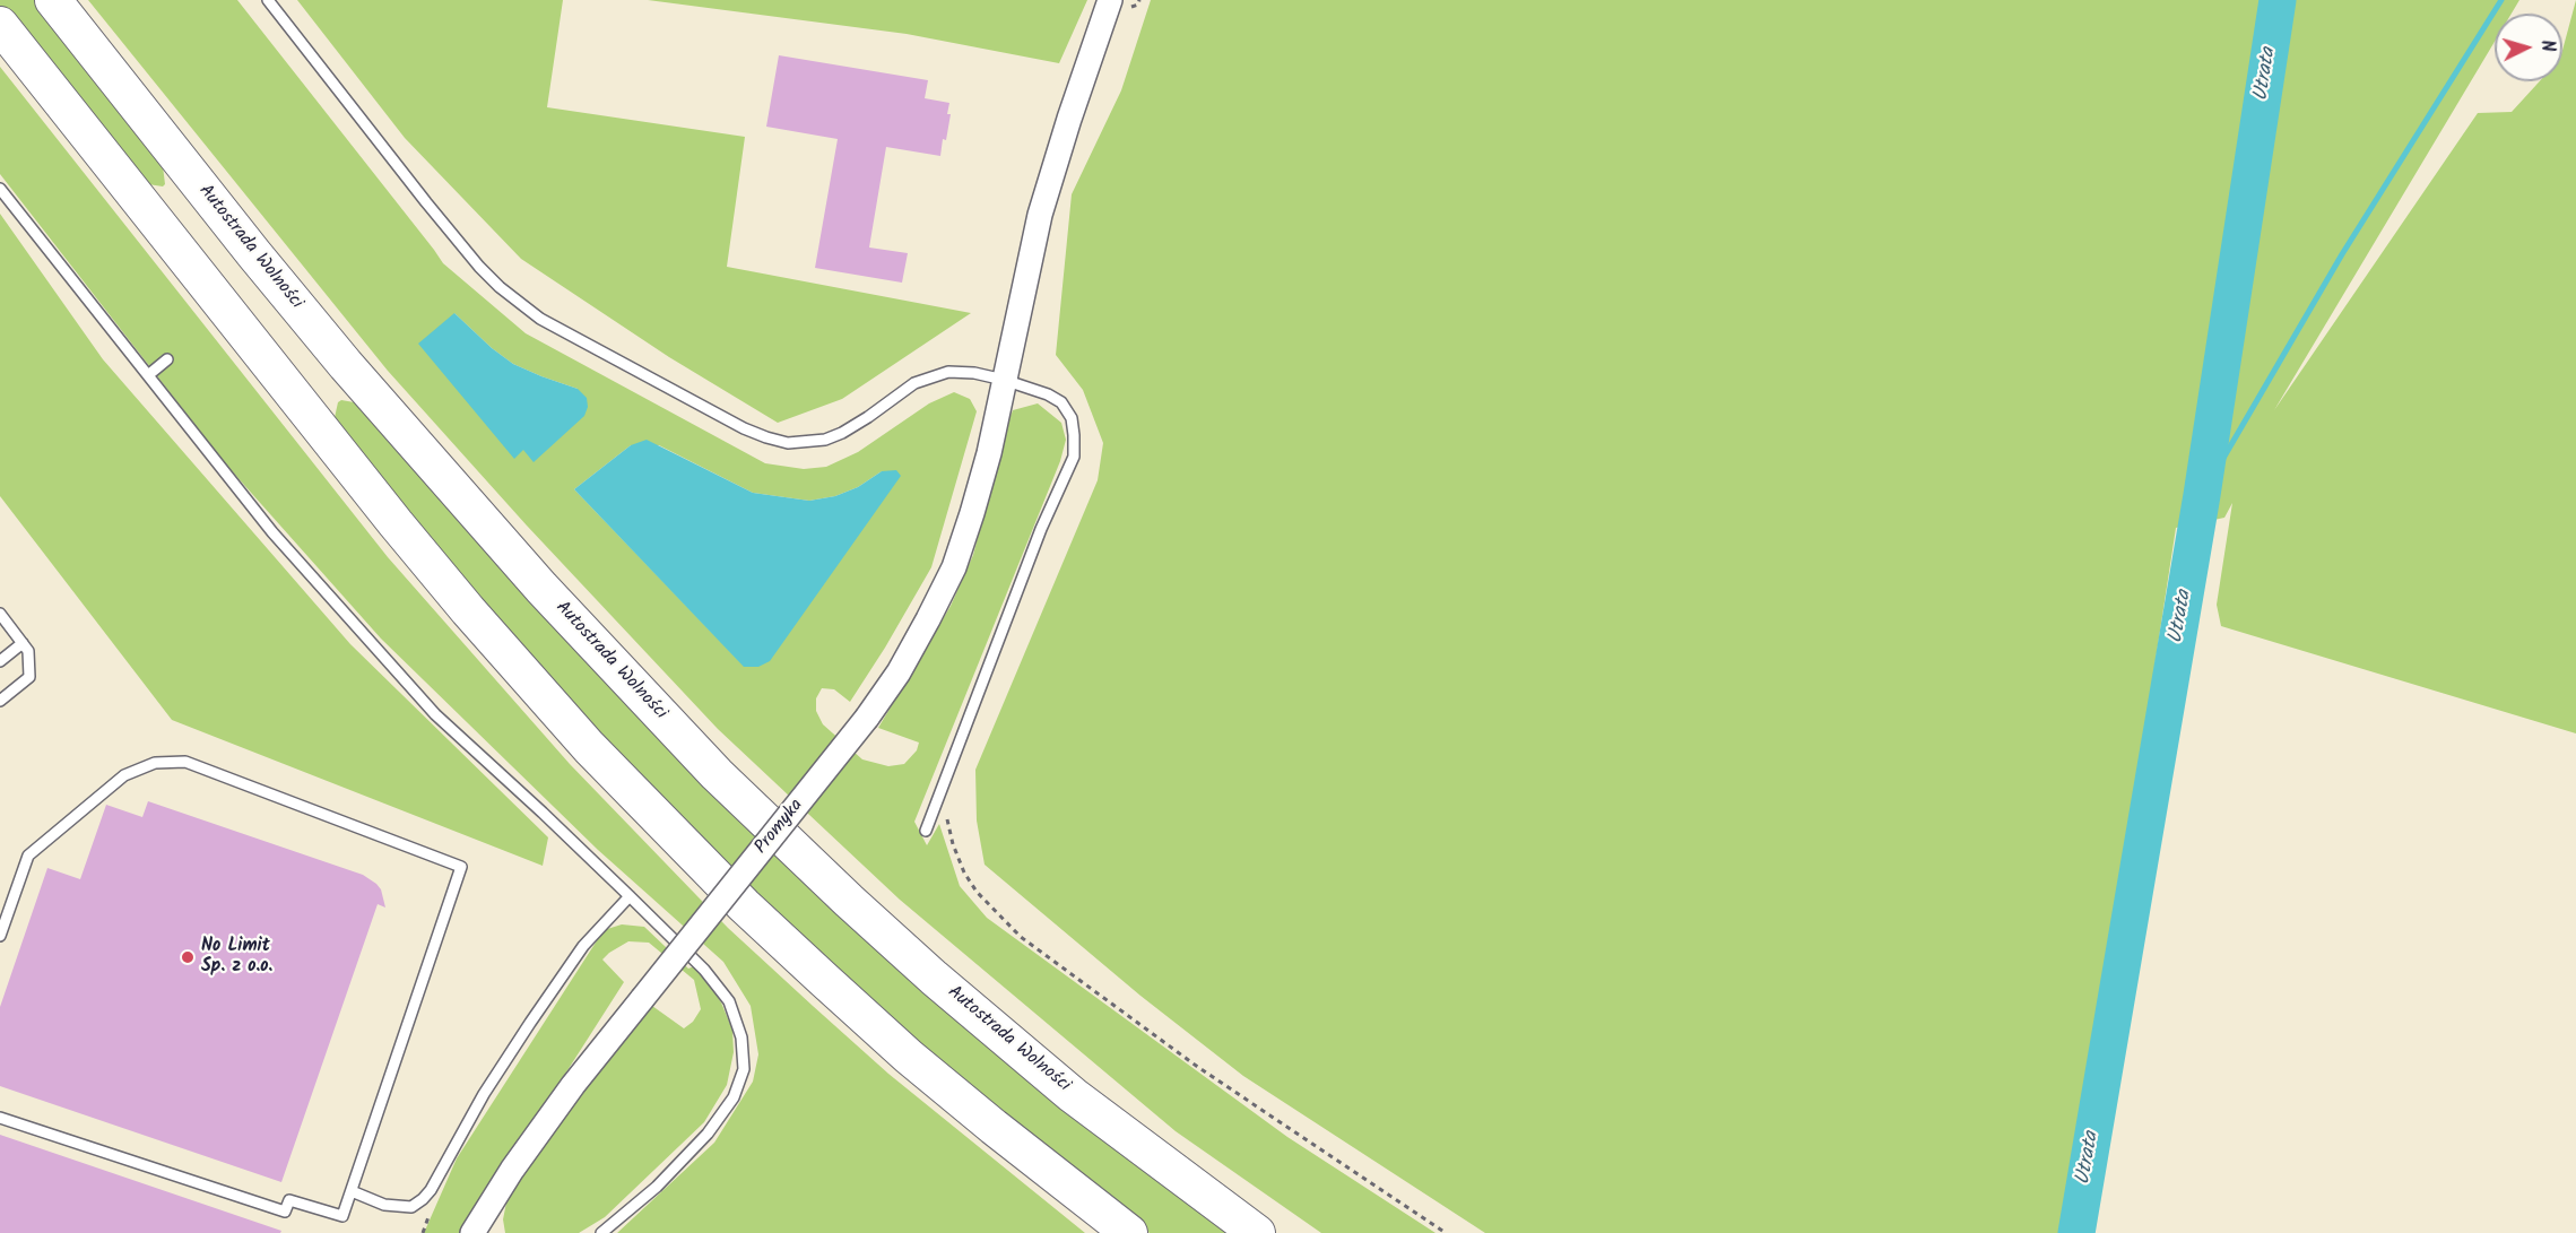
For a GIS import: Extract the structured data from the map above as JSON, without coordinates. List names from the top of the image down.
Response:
{
  "streets": {
    "highway": ["Autostrada Wolności"],
    "street": ["Promyka"]
  },
  "water": ["Utrata"],
  "places": ["No Limit Sp. z o.o."],
  "north": "right"
}
